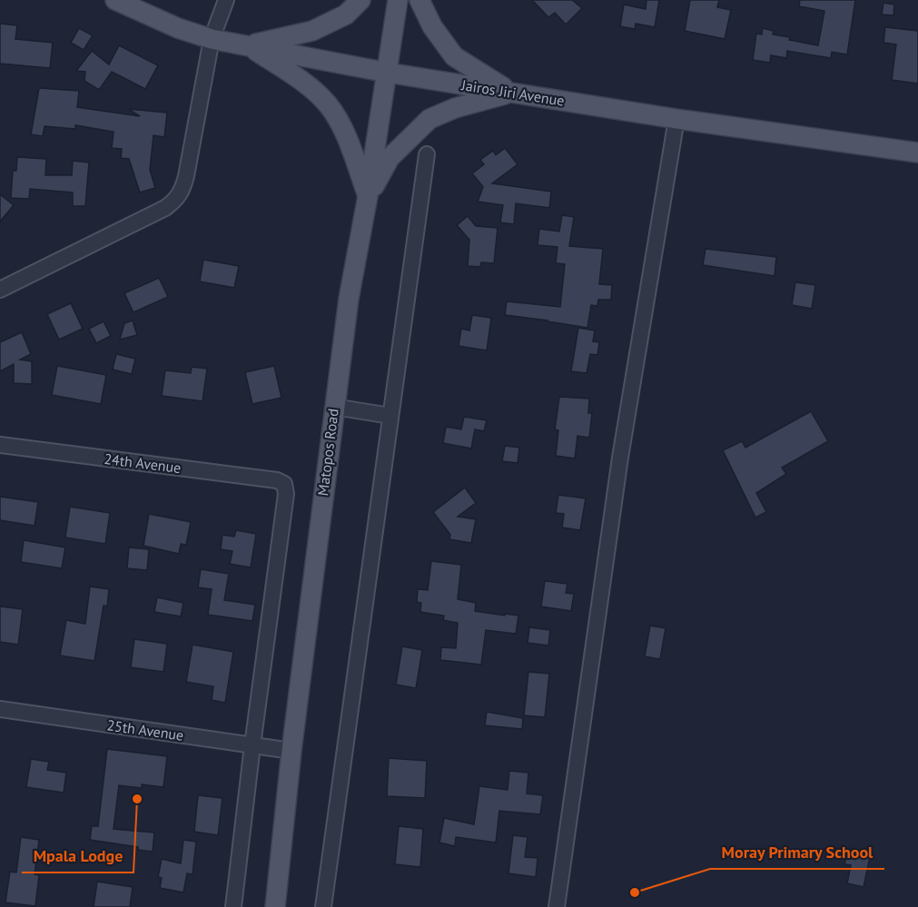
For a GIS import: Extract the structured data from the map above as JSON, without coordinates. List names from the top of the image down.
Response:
{
  "streets": {
    "main road": ["Jairos Jiri Avenue", "Matopos Road"],
    "street": ["24th Avenue", "25th Avenue"]
  },
  "crossings": [
    ["Jairos Jiri Avenue", "Matopos Road"],
    ["Matopos Road", "25th Avenue"],
    ["24th Avenue", "25th Avenue"]
  ],
  "places": ["Mpala Lodge", "Moray Primary School"]
}
